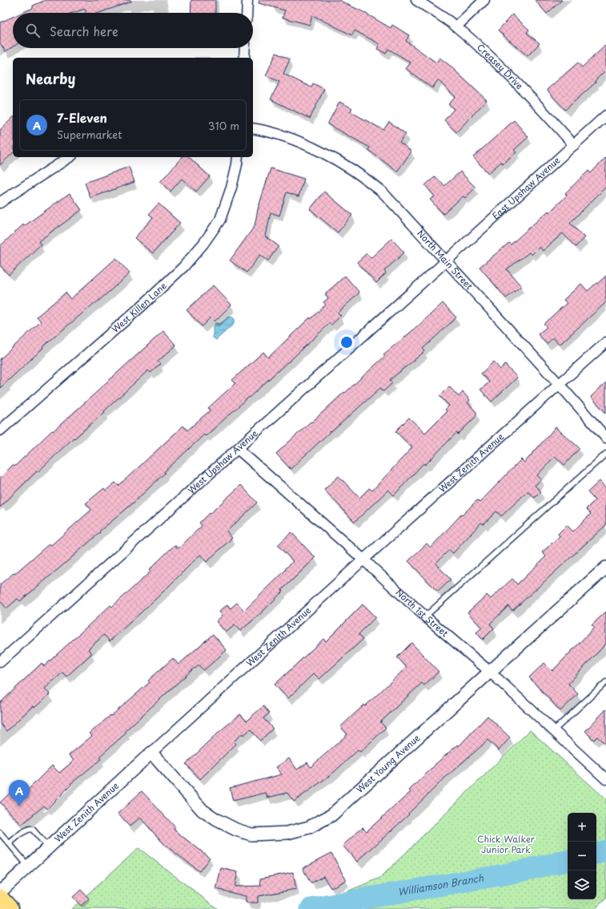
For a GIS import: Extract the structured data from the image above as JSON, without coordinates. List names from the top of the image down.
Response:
{
  "streets": {
    "street": [
      "Creasey Drive",
      "East Upshaw Avenue",
      "North Main Street",
      "West Killen Lane",
      "West Upshaw Avenue",
      "West Zenith Avenue",
      "North 1st Street",
      "West Young Avenue"
    ]
  },
  "crossings": [
    ["Creasey Drive", "East Upshaw Avenue"],
    ["East Upshaw Avenue", "North Main Street"],
    ["East Upshaw Avenue", "West Upshaw Avenue"],
    ["North Main Street", "West Upshaw Avenue"],
    ["North Main Street", "West Zenith Avenue"],
    ["West Upshaw Avenue", "North 1st Street"],
    ["West Zenith Avenue", "North 1st Street"],
    ["West Zenith Avenue", "West Young Avenue"],
    ["North 1st Street", "West Young Avenue"]
  ],
  "water": ["Williamson Branch"],
  "parks": ["Chick Walker Junior Park"],
  "page": {
    "search": "Search here",
    "heading": "Nearby",
    "list": [
      {
        "mark": "A",
        "name": "7-Eleven",
        "note": "Supermarket",
        "value": "310 m"
      }
    ],
    "pins": "A",
    "map_buttons": ["+", "−"]
  }
}
